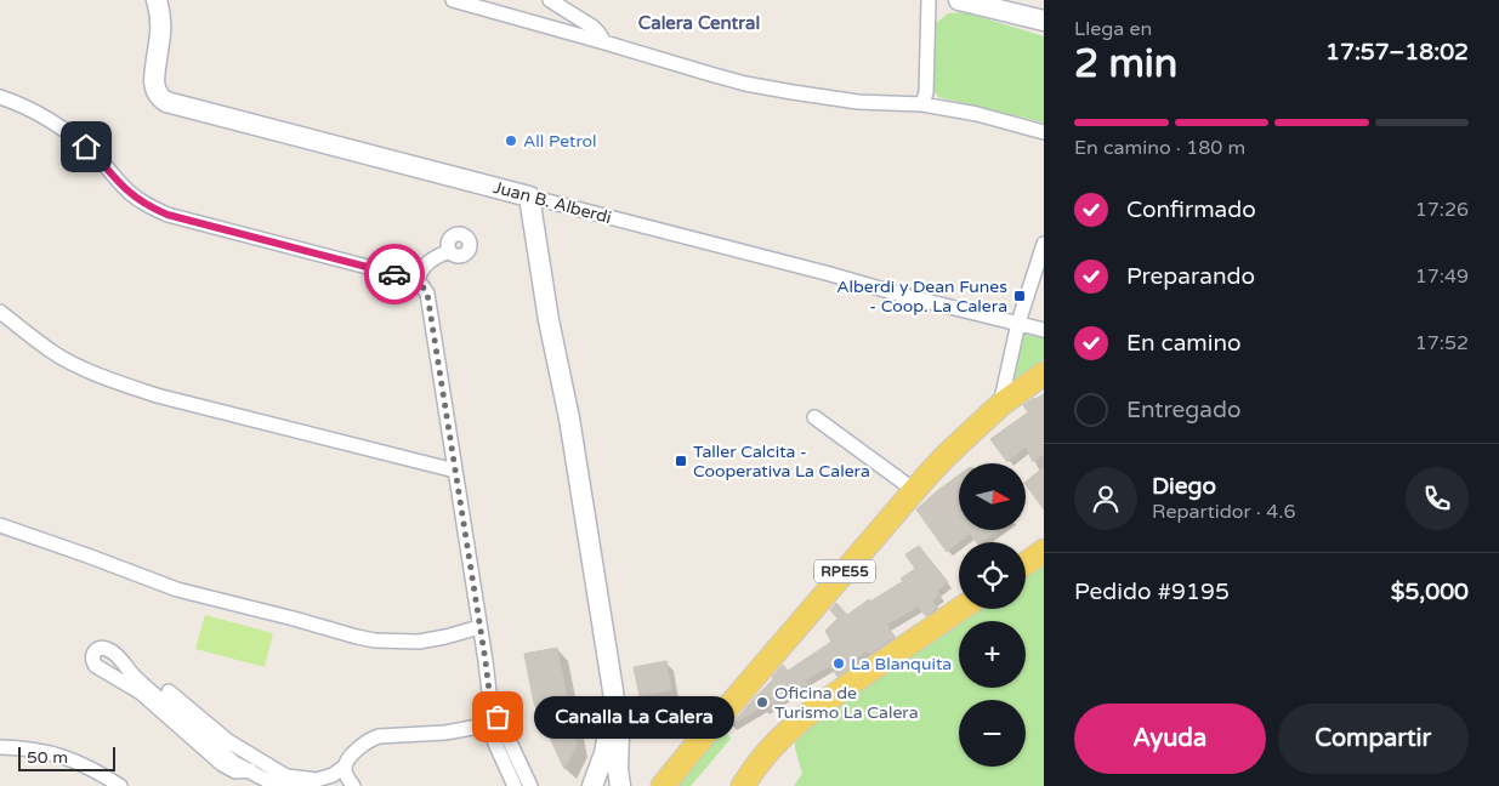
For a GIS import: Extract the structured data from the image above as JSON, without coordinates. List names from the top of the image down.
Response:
{
  "streets": {
    "main road": ["RPE55"],
    "street": ["Juan B. Alberdi"]
  },
  "districts": ["Calera Central"],
  "places": {
    "other": [
      "All Petrol",
      "La Blanquita",
      "Oficina de Turismo La Calera",
      "Canalla La Calera"
    ],
    "transit": ["Alberdi y Dean Funes - Coop. La Calera", "Taller Calcita - Cooperativa La Calera"]
  },
  "scale_bar": "50 m",
  "north": "right",
  "page": {
    "heading": ["2 min", "Llega en", "17:57–18:02"],
    "panel": [
      "Diego",
      "Repartidor · 4.6",
      "Pedido #9195",
      "$5,000"
    ],
    "bar": "En camino · 180 m",
    "list": [
      ["Confirmado", "17:26"],
      ["Preparando", "17:49"],
      ["En camino", "17:52"],
      "Entregado"
    ],
    "map_buttons": ["+", "−"],
    "buttons": ["Ayuda", "Compartir"],
    "bubble": "Canalla La Calera",
    "scale": "50 m"
  }
}
